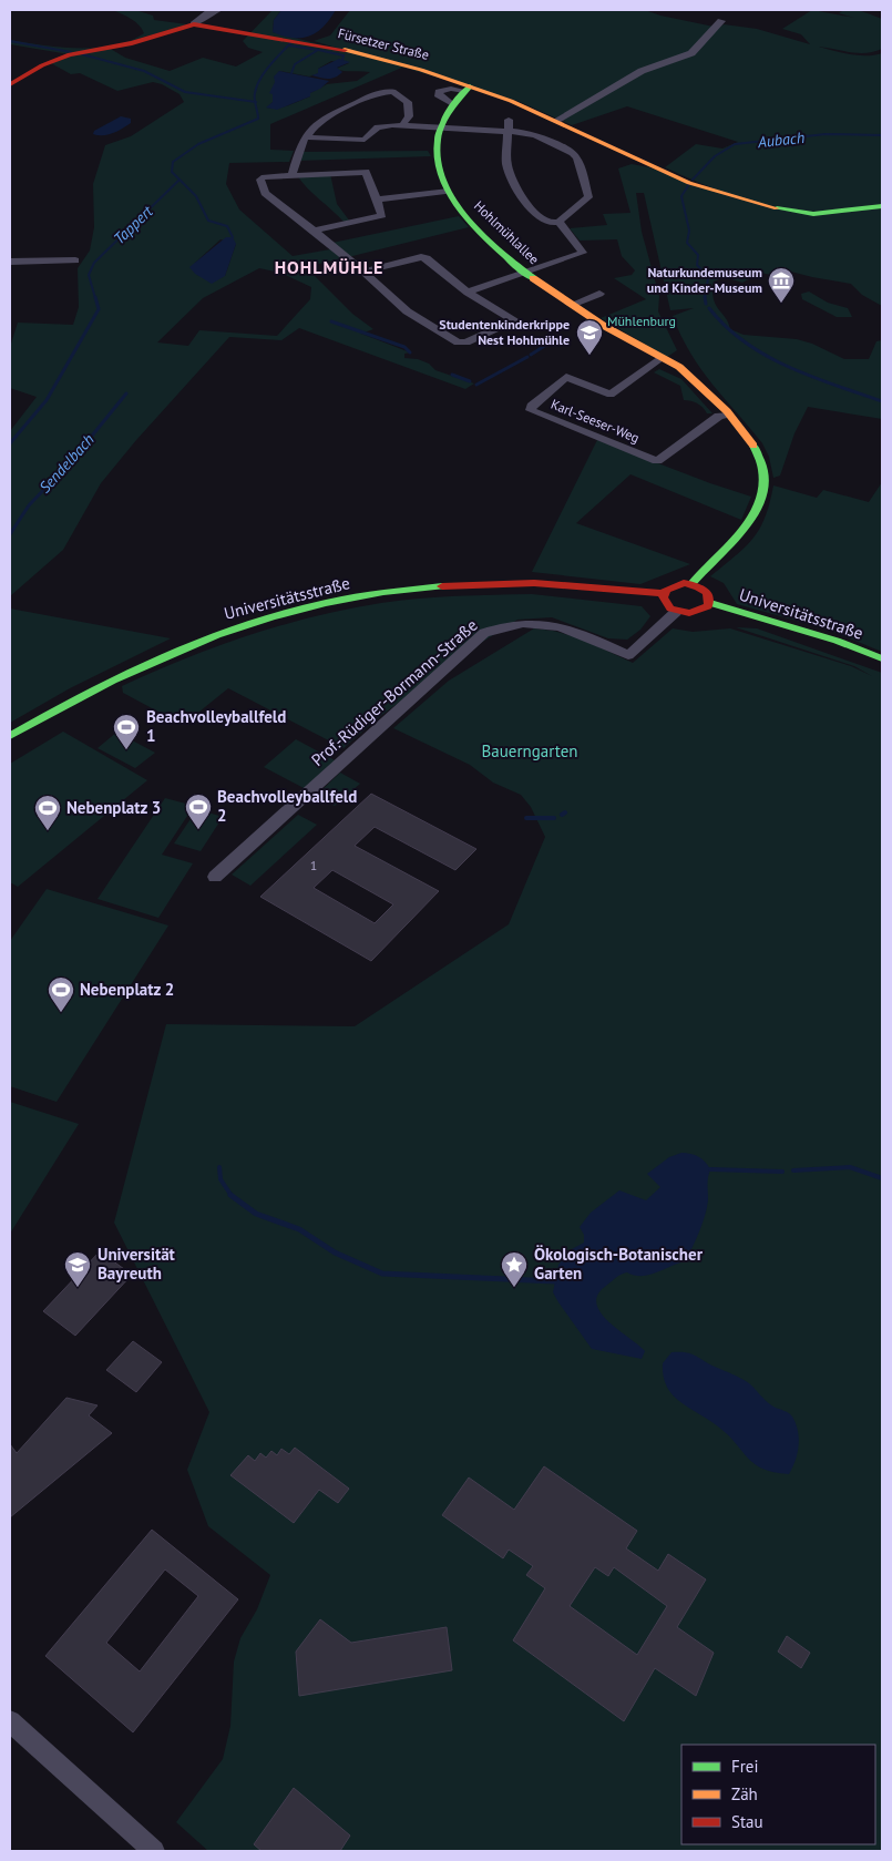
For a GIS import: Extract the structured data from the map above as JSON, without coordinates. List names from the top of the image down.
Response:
{
  "streets": {
    "street": [
      "Fürsetzer Straße",
      "Hohlmühlallee",
      "Karl-Seeser-Weg",
      "Universitätsstraße",
      "Prof.-Rüdiger-Bormann-Straße"
    ]
  },
  "crossings": [
    ["Fürsetzer Straße", "Hohlmühlallee"],
    ["Hohlmühlallee", "Karl-Seeser-Weg"],
    ["Hohlmühlallee", "Universitätsstraße"],
    ["Hohlmühlallee", "Prof.-Rüdiger-Bormann-Straße"],
    ["Universitätsstraße", "Prof.-Rüdiger-Bormann-Straße"]
  ],
  "districts": ["HOHLMÜHLE"],
  "water": ["Aubach", "Tappert", "Sendelbach"],
  "parks": ["Mühlenburg", "Bauerngarten"],
  "places": {
    "museum": ["Naturkundemuseum und Kinder-Museum"],
    "school or university": ["Studentenkinderkrippe Nest Hohlmühle", "Universität Bayreuth"],
    "sports": [
      "Beachvolleyballfeld 1",
      "Beachvolleyballfeld 2",
      "Nebenplatz 3",
      "Nebenplatz 2"
    ],
    "place": ["Ökologisch-Botanischer Garten"]
  },
  "house_numbers": ["1"],
  "legend": ["Frei", "Zäh", "Stau"]
}
